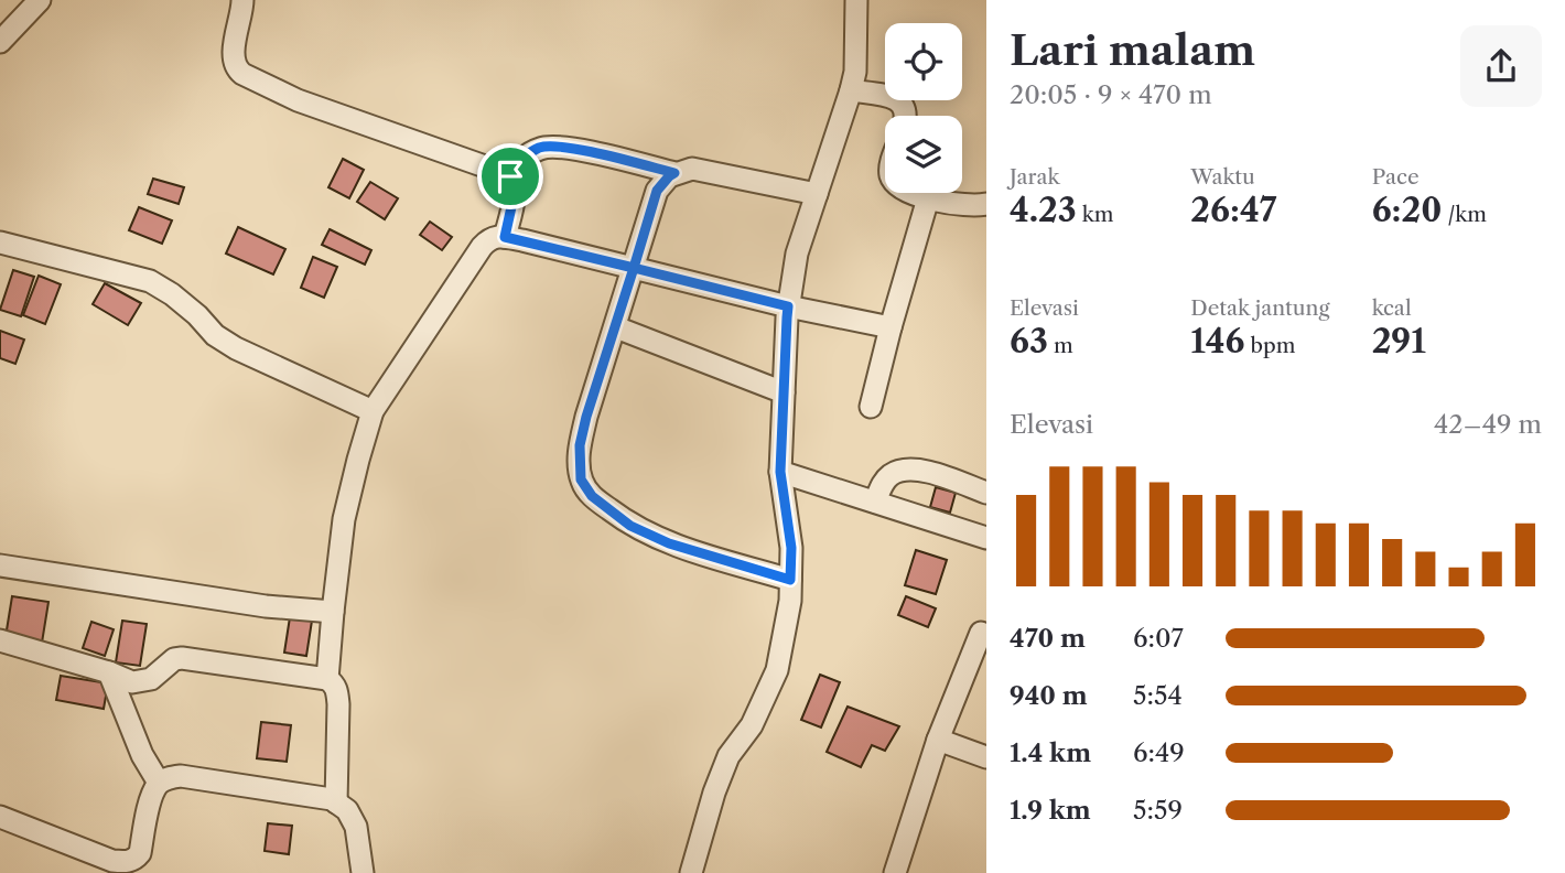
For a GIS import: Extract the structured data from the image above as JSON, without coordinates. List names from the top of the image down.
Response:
{
  "page": {
    "heading": ["Lari malam", "20:05 · 9 × 470 m"],
    "stats": [
      ["Jarak", "4.23 km"],
      ["Waktu", "26:47"],
      ["Pace", "6:20 /km"],
      ["Elevasi", "63 m"],
      ["Detak jantung", "146 bpm"],
      ["kcal", "291"]
    ],
    "chart": ["Elevasi", "42–49 m"],
    "list": [
      {
        "name": "470 m",
        "note": "6:07"
      },
      {
        "name": "940 m",
        "note": "5:54"
      },
      {
        "name": "1.4 km",
        "note": "6:49"
      },
      {
        "name": "1.9 km",
        "note": "5:59"
      }
    ]
  }
}
